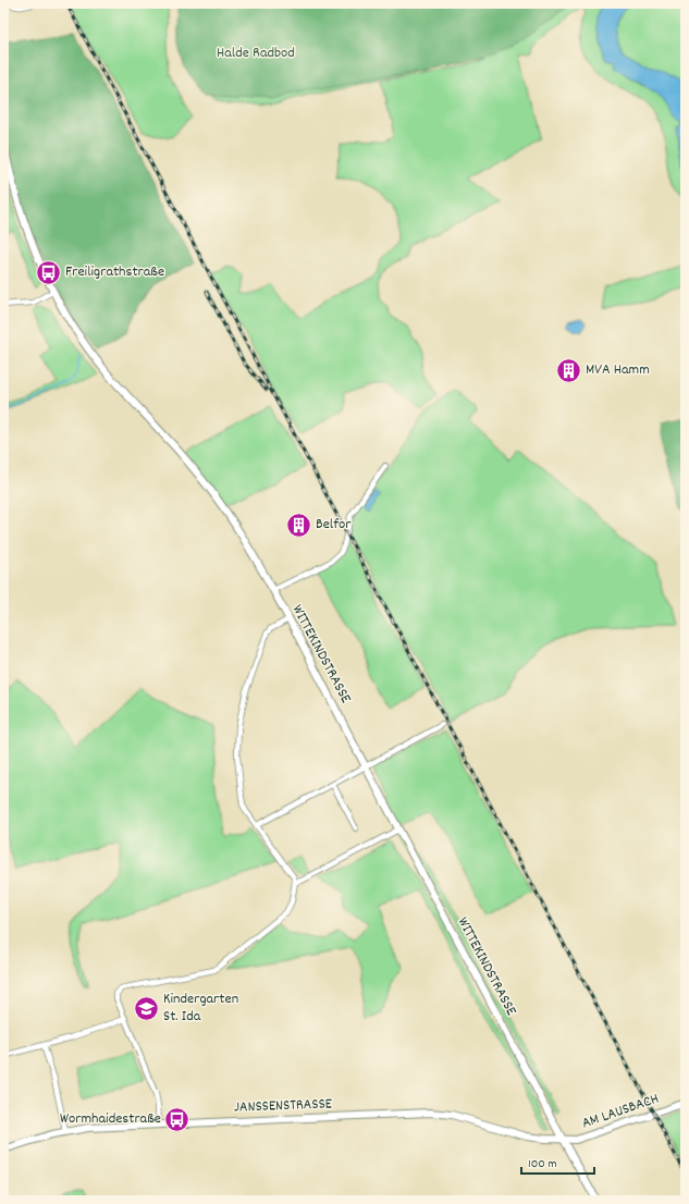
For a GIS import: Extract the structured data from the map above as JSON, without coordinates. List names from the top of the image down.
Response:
{
  "streets": {
    "main road": ["WITTEKINDSTRASSE", "JANSSENSTRASSE", "AM LAUSBACH"]
  },
  "crossings": [
    ["WITTEKINDSTRASSE", "JANSSENSTRASSE"],
    ["WITTEKINDSTRASSE", "AM LAUSBACH"],
    ["JANSSENSTRASSE", "AM LAUSBACH"]
  ],
  "parks": ["Halde Radbod"],
  "places": {
    "bus stop": ["Freiligrathstraße", "Wormhaidestraße"],
    "building": ["MVA Hamm", "Belfor"],
    "school or university": ["Kindergarten St. Ida"]
  },
  "scale_bar": "100 m"
}
